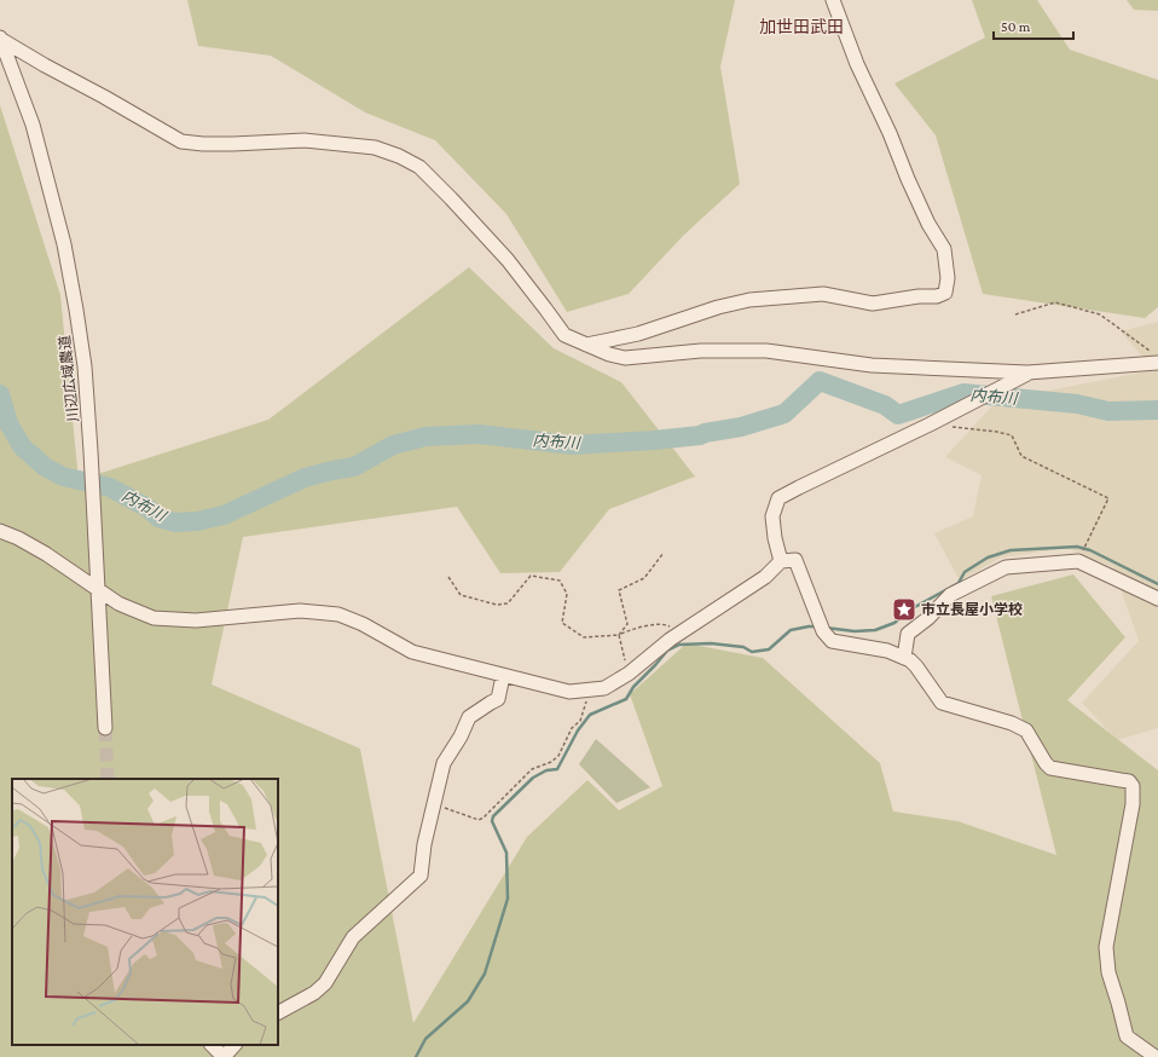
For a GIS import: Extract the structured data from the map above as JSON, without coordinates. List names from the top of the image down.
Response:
{
  "streets": {
    "street": ["川辺広域農道"]
  },
  "districts": ["加世田武田"],
  "water": ["内布川"],
  "places": {
    "place": ["市立長屋小学校"]
  },
  "scale_bar": "50 m"
}
